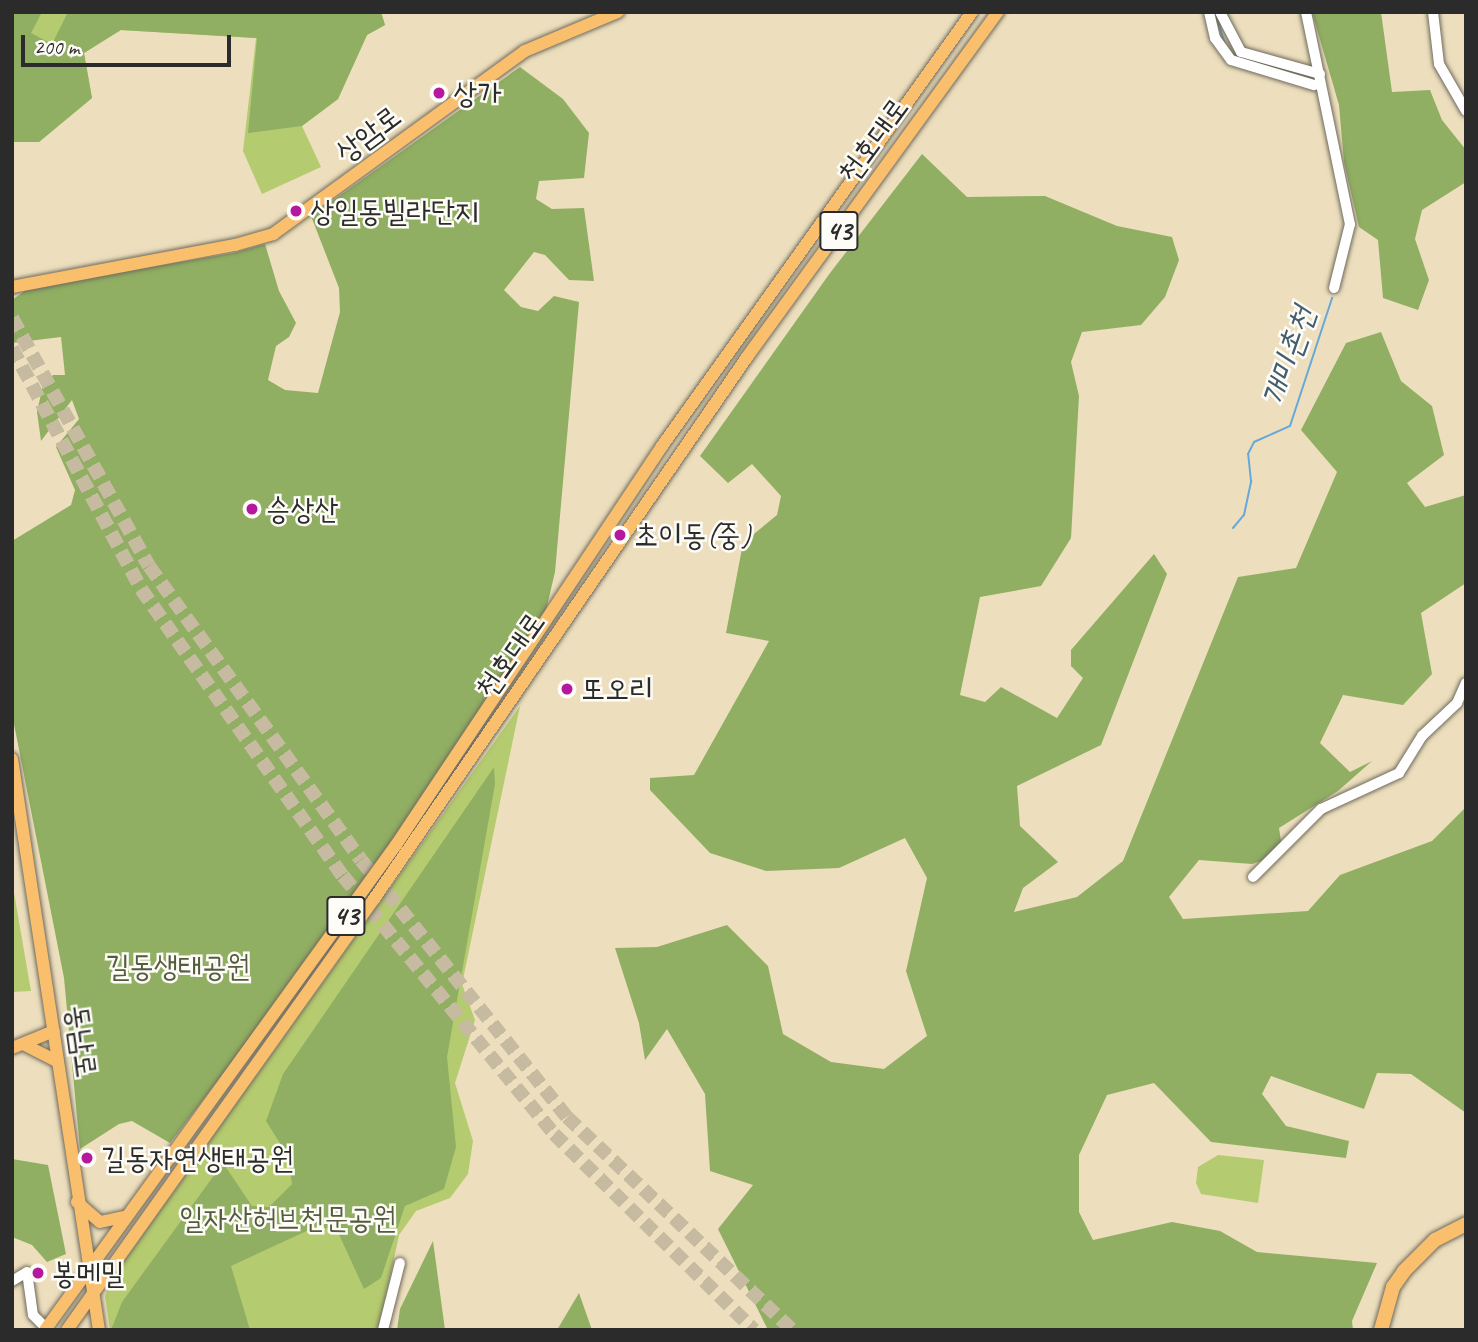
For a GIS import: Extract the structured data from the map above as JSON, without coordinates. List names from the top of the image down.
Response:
{
  "streets": {
    "main road": [
      "상암로",
      "천호대로",
      "43",
      "동남로"
    ]
  },
  "crossings": [
    ["천호대로", "동남로"]
  ],
  "water": ["개미촌천"],
  "parks": ["길동생태공원", "일자산허브천문공원"],
  "places": [
    "상가",
    "상일동빌라단지",
    "승상산",
    "초이동(중)",
    "또오리",
    "길동자연생태공원",
    "봉메밀"
  ],
  "scale_bar": "200 m"
}
